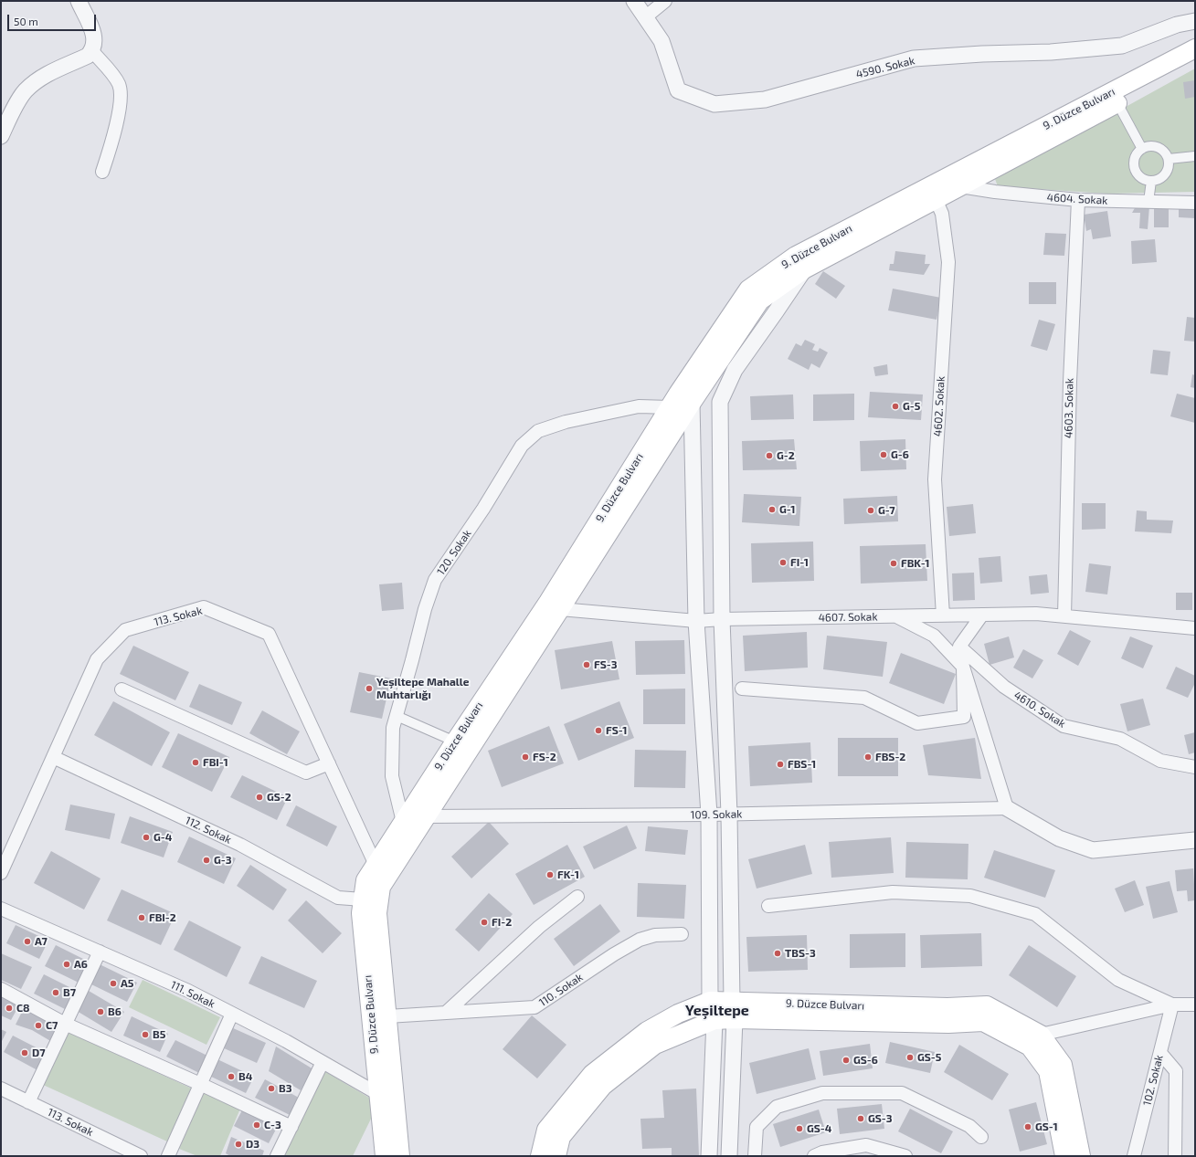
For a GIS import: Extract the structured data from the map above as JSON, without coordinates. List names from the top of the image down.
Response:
{
  "streets": {
    "main road": ["9. Düzce Bulvarı"],
    "street": [
      "4590. Sokak",
      "4604. Sokak",
      "4602. Sokak",
      "4603. Sokak",
      "120. Sokak",
      "113. Sokak",
      "4607. Sokak",
      "4610. Sokak",
      "109. Sokak",
      "112. Sokak",
      "110. Sokak",
      "111. Sokak",
      "102. Sokak"
    ]
  },
  "crossings": [
    ["9. Düzce Bulvarı", "4604. Sokak"],
    ["9. Düzce Bulvarı", "4602. Sokak"],
    ["9. Düzce Bulvarı", "120. Sokak"],
    ["9. Düzce Bulvarı", "113. Sokak"],
    ["9. Düzce Bulvarı", "4607. Sokak"],
    ["9. Düzce Bulvarı", "109. Sokak"],
    ["9. Düzce Bulvarı", "112. Sokak"],
    ["9. Düzce Bulvarı", "110. Sokak"],
    ["9. Düzce Bulvarı", "111. Sokak"],
    ["4604. Sokak", "4603. Sokak"],
    ["4602. Sokak", "4607. Sokak"],
    ["4603. Sokak", "4607. Sokak"],
    ["113. Sokak", "112. Sokak"]
  ],
  "districts": ["Yeşiltepe"],
  "places": [
    "G-5",
    "G-6",
    "G-2",
    "G-1",
    "G-7",
    "FI-1",
    "FBK-1",
    "FS-3",
    "Yeşiltepe Mahalle Muhtarlığı",
    "FS-1",
    "FS-2",
    "FBS-2",
    "FBI-1",
    "FBS-1",
    "GS-2",
    "G-4",
    "G-3",
    "FK-1",
    "FBI-2",
    "FI-2",
    "A7",
    "TBS-3",
    "A6",
    "A5",
    "B7",
    "C8",
    "B6",
    "C7",
    "B5",
    "D7",
    "GS-5",
    "GS-6",
    "B4",
    "B3",
    "GS-3",
    "C-3",
    "GS-1",
    "GS-4",
    "D3"
  ],
  "scale_bar": "50 m"
}
